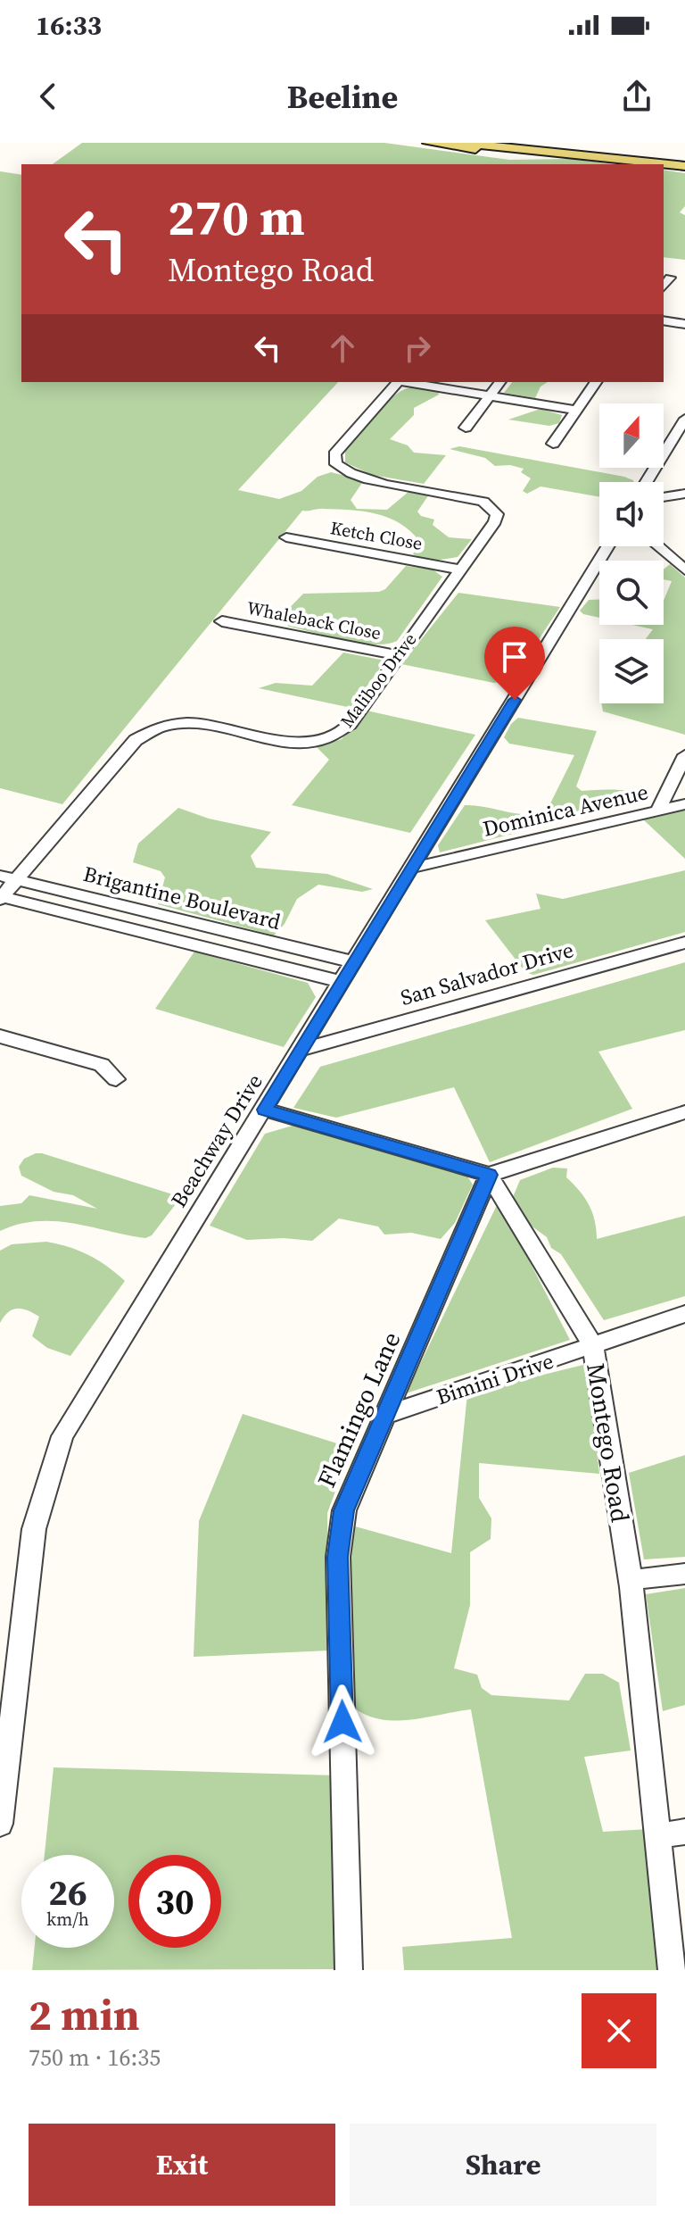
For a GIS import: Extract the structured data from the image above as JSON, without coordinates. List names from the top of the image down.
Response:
{
  "streets": {
    "street": [
      "Ketch Close",
      "Whaleback Close",
      "Maliboo Drive",
      "Dominica Avenue",
      "Brigantine Boulevard",
      "San Salvador Drive",
      "Beachway Drive",
      "Bimini Drive",
      "Flamingo Lane",
      "Montego Road"
    ]
  },
  "crossings": [
    ["Ketch Close", "Maliboo Drive"],
    ["Whaleback Close", "Maliboo Drive"],
    ["Maliboo Drive", "Brigantine Boulevard"],
    ["Dominica Avenue", "Beachway Drive"],
    ["Brigantine Boulevard", "Beachway Drive"],
    ["San Salvador Drive", "Beachway Drive"],
    ["Bimini Drive", "Flamingo Lane"],
    ["Bimini Drive", "Montego Road"],
    ["Flamingo Lane", "Montego Road"]
  ],
  "north": "top",
  "page": {
    "status": "16:33",
    "header": "Beeline",
    "turn": ["270 m", "Montego Road"],
    "speed": "26 km/h",
    "limit": "30",
    "heading": ["2 min", "750 m · 16:35"],
    "buttons": ["Exit", "Share"]
  }
}
